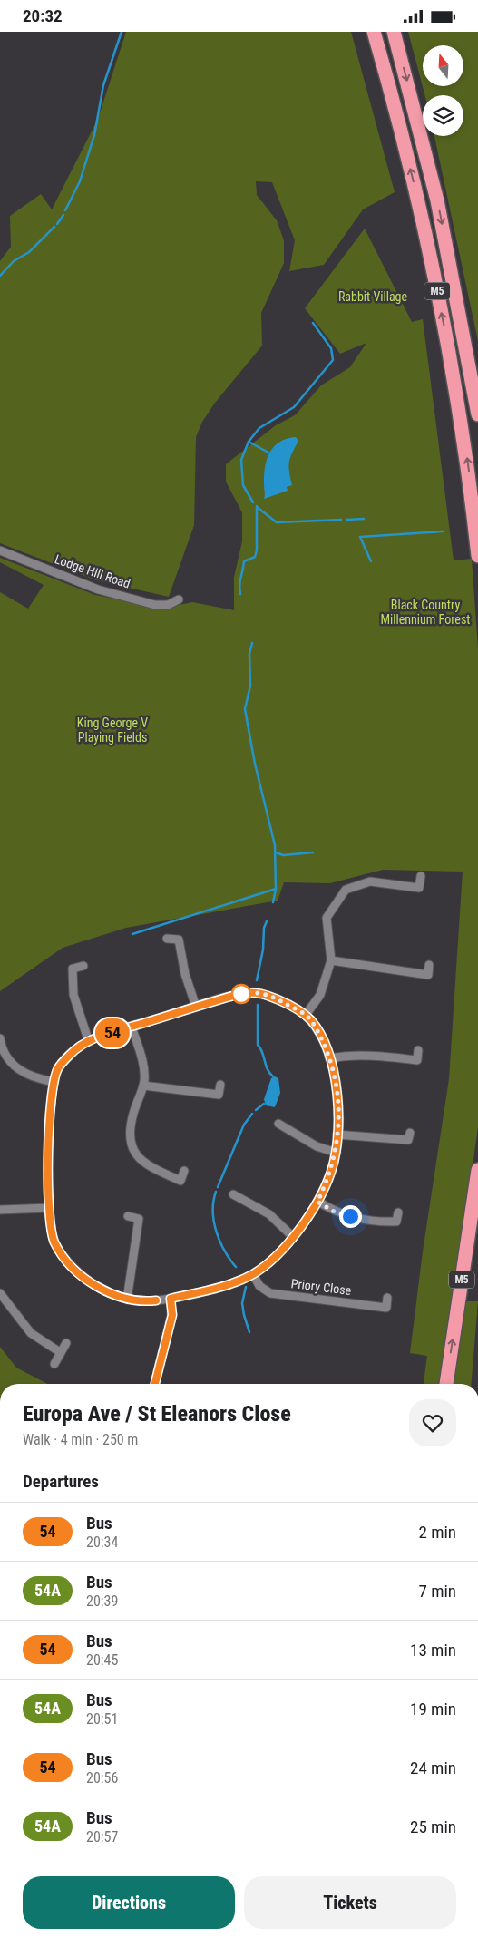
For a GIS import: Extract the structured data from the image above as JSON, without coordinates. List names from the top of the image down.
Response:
{
  "streets": {
    "highway": ["M5"],
    "street": ["Lodge Hill Road", "Priory Close"]
  },
  "parks": ["Rabbit Village", "Black Country Millennium Forest", "King George V Playing Fields"],
  "lines": ["bus line 54"],
  "north": "top",
  "page": {
    "status": "20:32",
    "on_map": "54",
    "heading": [
      ["Europa Ave / St Eleanors Close", "Walk · 4 min · 250 m"],
      "Departures"
    ],
    "list": [
      {
        "mark": "54",
        "name": "Bus",
        "note": "20:34",
        "value": "2 min"
      },
      {
        "mark": "54A",
        "name": "Bus",
        "note": "20:39",
        "value": "7 min"
      },
      {
        "mark": "54",
        "name": "Bus",
        "note": "20:45",
        "value": "13 min"
      },
      {
        "mark": "54A",
        "name": "Bus",
        "note": "20:51",
        "value": "19 min"
      },
      {
        "mark": "54",
        "name": "Bus",
        "note": "20:56",
        "value": "24 min"
      },
      {
        "mark": "54A",
        "name": "Bus",
        "note": "20:57",
        "value": "25 min"
      }
    ],
    "buttons": ["Directions", "Tickets"]
  }
}
